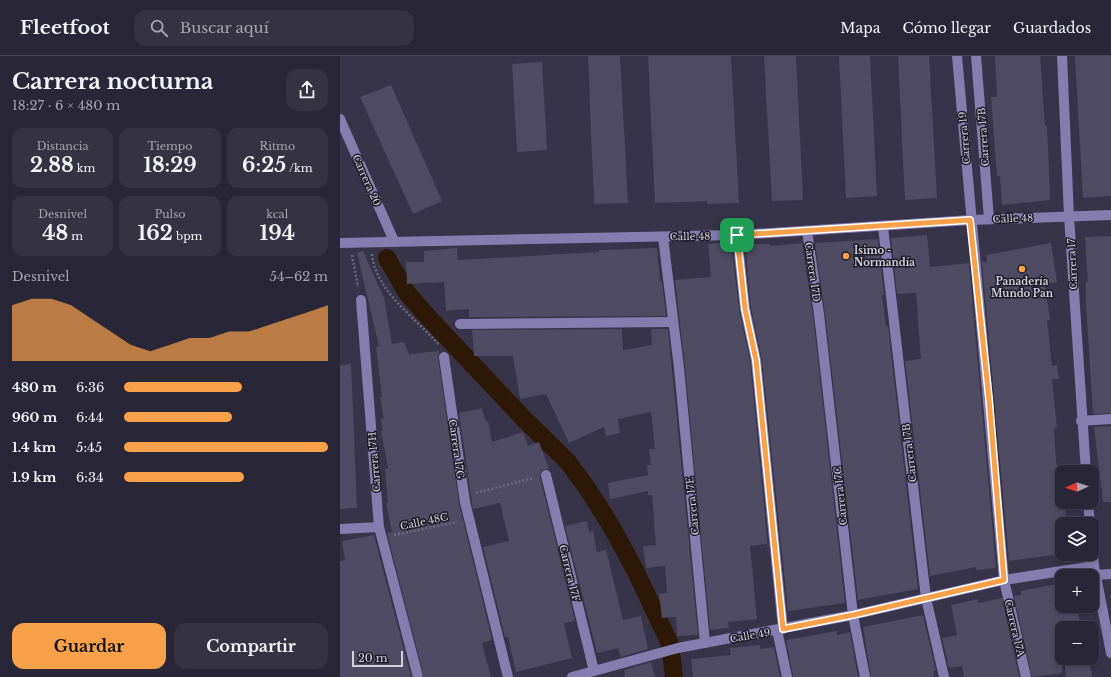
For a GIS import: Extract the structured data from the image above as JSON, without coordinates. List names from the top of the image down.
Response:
{
  "streets": {
    "street": [
      "Carrera 17B",
      "Carrera 19",
      "Carrera 20",
      "Calle 48",
      "Carrera 17",
      "Carrera 17D",
      "Carrera 17G",
      "Carrera 17H",
      "Carrera 17C",
      "Carrera 17E",
      "Carrera 17F",
      "Carrera 17A",
      "Calle 49"
    ],
    "path": ["Calle 48C"]
  },
  "crossings": [
    ["Carrera 17B", "Calle 48"],
    ["Carrera 17B", "Calle 49"],
    ["Carrera 19", "Calle 48"],
    ["Carrera 19", "Carrera 17A"],
    ["Carrera 20", "Calle 48"],
    ["Calle 48", "Carrera 17"],
    ["Calle 48", "Carrera 17D"],
    ["Calle 48", "Carrera 17A"],
    ["Carrera 17D", "Carrera 17C"],
    ["Carrera 17G", "Calle 48C"],
    ["Carrera 17H", "Calle 48C"],
    ["Carrera 17C", "Calle 49"],
    ["Carrera 17E", "Calle 49"],
    ["Carrera 17F", "Calle 49"],
    ["Carrera 17A", "Calle 49"]
  ],
  "places": ["Isimo - Normandía", "Panadería Mundo Pan"],
  "scale_bar": "20 m",
  "north": "left",
  "page": {
    "header": "Fleetfoot",
    "search": "Buscar aquí",
    "nav": ["Mapa", "Cómo llegar", "Guardados"],
    "heading": ["Carrera nocturna", "18:27 · 6 × 480 m"],
    "stats": [
      ["Distancia", "2.88 km"],
      ["Tiempo", "18:29"],
      ["Ritmo", "6:25 /km"],
      ["Desnivel", "48 m"],
      ["Pulso", "162 bpm"],
      ["kcal", "194"]
    ],
    "chart": ["Desnivel", "54–62 m"],
    "list": [
      {
        "name": "480 m",
        "note": "6:36"
      },
      {
        "name": "960 m",
        "note": "6:44"
      },
      {
        "name": "1.4 km",
        "note": "5:45"
      },
      {
        "name": "1.9 km",
        "note": "6:34"
      }
    ],
    "map_buttons": ["+", "−"],
    "buttons": ["Guardar", "Compartir"],
    "scale": "20 m"
  }
}
